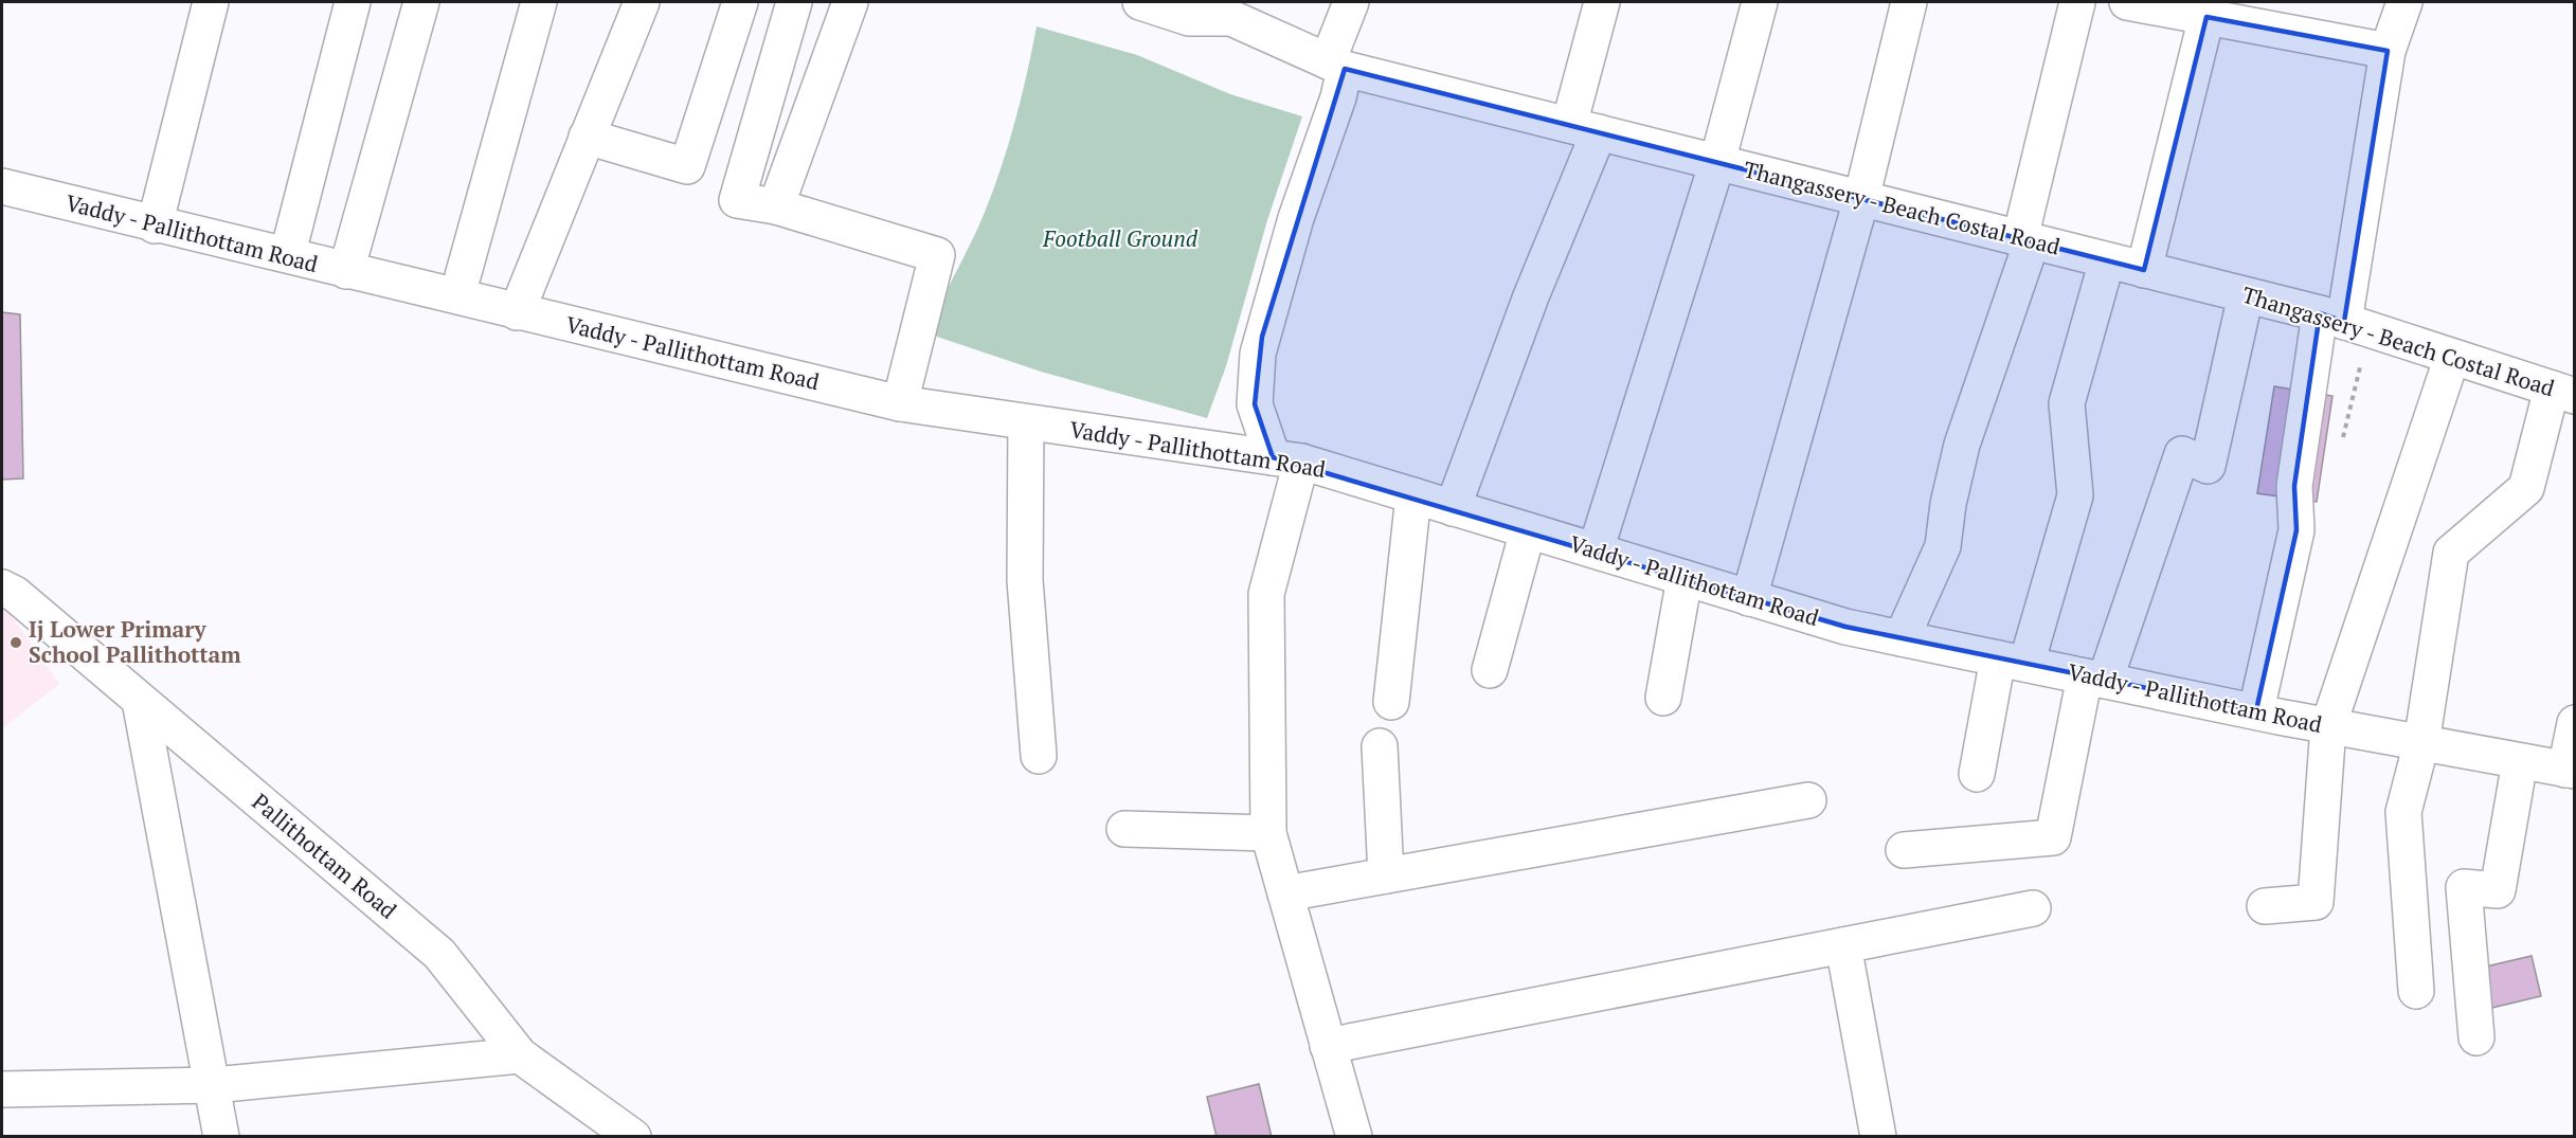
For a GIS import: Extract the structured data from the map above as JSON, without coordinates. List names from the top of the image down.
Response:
{
  "streets": {
    "street": ["Thangassery - Beach Costal Road", "Vaddy - Pallithottam Road", "Pallithottam Road"]
  },
  "parks": ["Football Ground"],
  "places": ["Ij Lower Primary School Pallithottam"]
}
